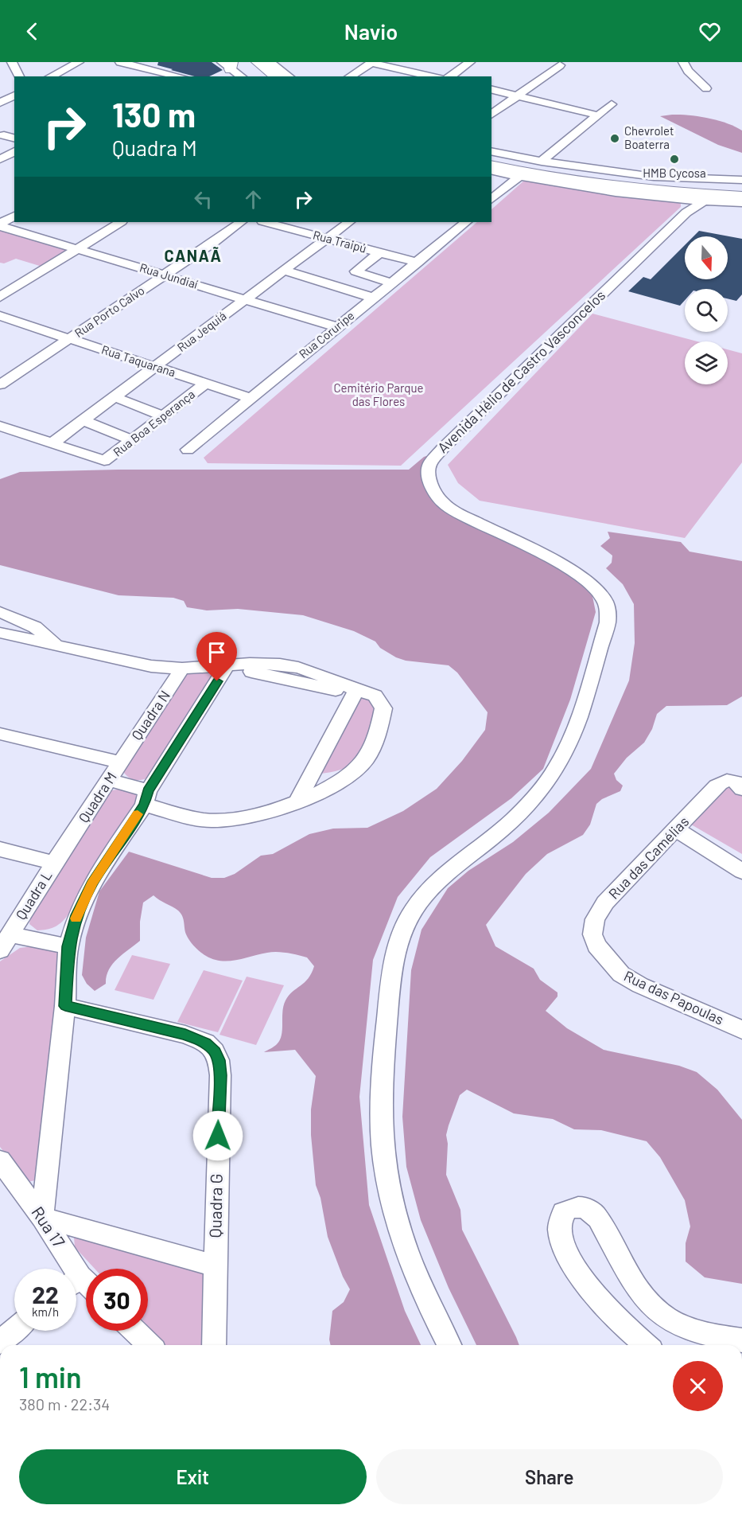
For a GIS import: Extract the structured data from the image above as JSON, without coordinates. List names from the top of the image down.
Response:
{
  "streets": {
    "street": [
      "Rua Traipú",
      "Rua Jundiaí",
      "Rua Porto Calvo",
      "Rua Jequiá",
      "Rua Coruripe",
      "Rua Taquarana",
      "Avenida Hélio de Castro Vasconcelos",
      "Rua Boa Esperança",
      "Quadra N",
      "Quadra M",
      "Rua das Camélias",
      "Quadra L",
      "Rua das Papoulas",
      "Quadra G",
      "Rua 17"
    ]
  },
  "crossings": [
    ["Rua Traipú", "Rua Jequiá"],
    ["Rua Traipú", "Rua Coruripe"],
    ["Rua Jundiaí", "Rua Porto Calvo"],
    ["Rua Jundiaí", "Rua Jequiá"],
    ["Rua Jundiaí", "Rua Coruripe"],
    ["Rua Porto Calvo", "Rua Taquarana"],
    ["Rua Jequiá", "Rua Taquarana"],
    ["Rua Jequiá", "Rua Boa Esperança"],
    ["Rua Coruripe", "Rua Taquarana"],
    ["Rua Taquarana", "Rua Boa Esperança"],
    ["Quadra N", "Quadra M"],
    ["Quadra M", "Quadra L"],
    ["Rua das Camélias", "Rua das Papoulas"]
  ],
  "districts": ["CANAÃ"],
  "parks": ["Cemitério Parque das Flores"],
  "places": ["Chevrolet Boaterra", "HMB Cycosa"],
  "north": "bottom",
  "page": {
    "header": "Navio",
    "turn": ["130 m", "Quadra M"],
    "speed": "22 km/h",
    "limit": "30",
    "heading": ["1 min", "380 m · 22:34"],
    "buttons": ["Exit", "Share"]
  }
}
